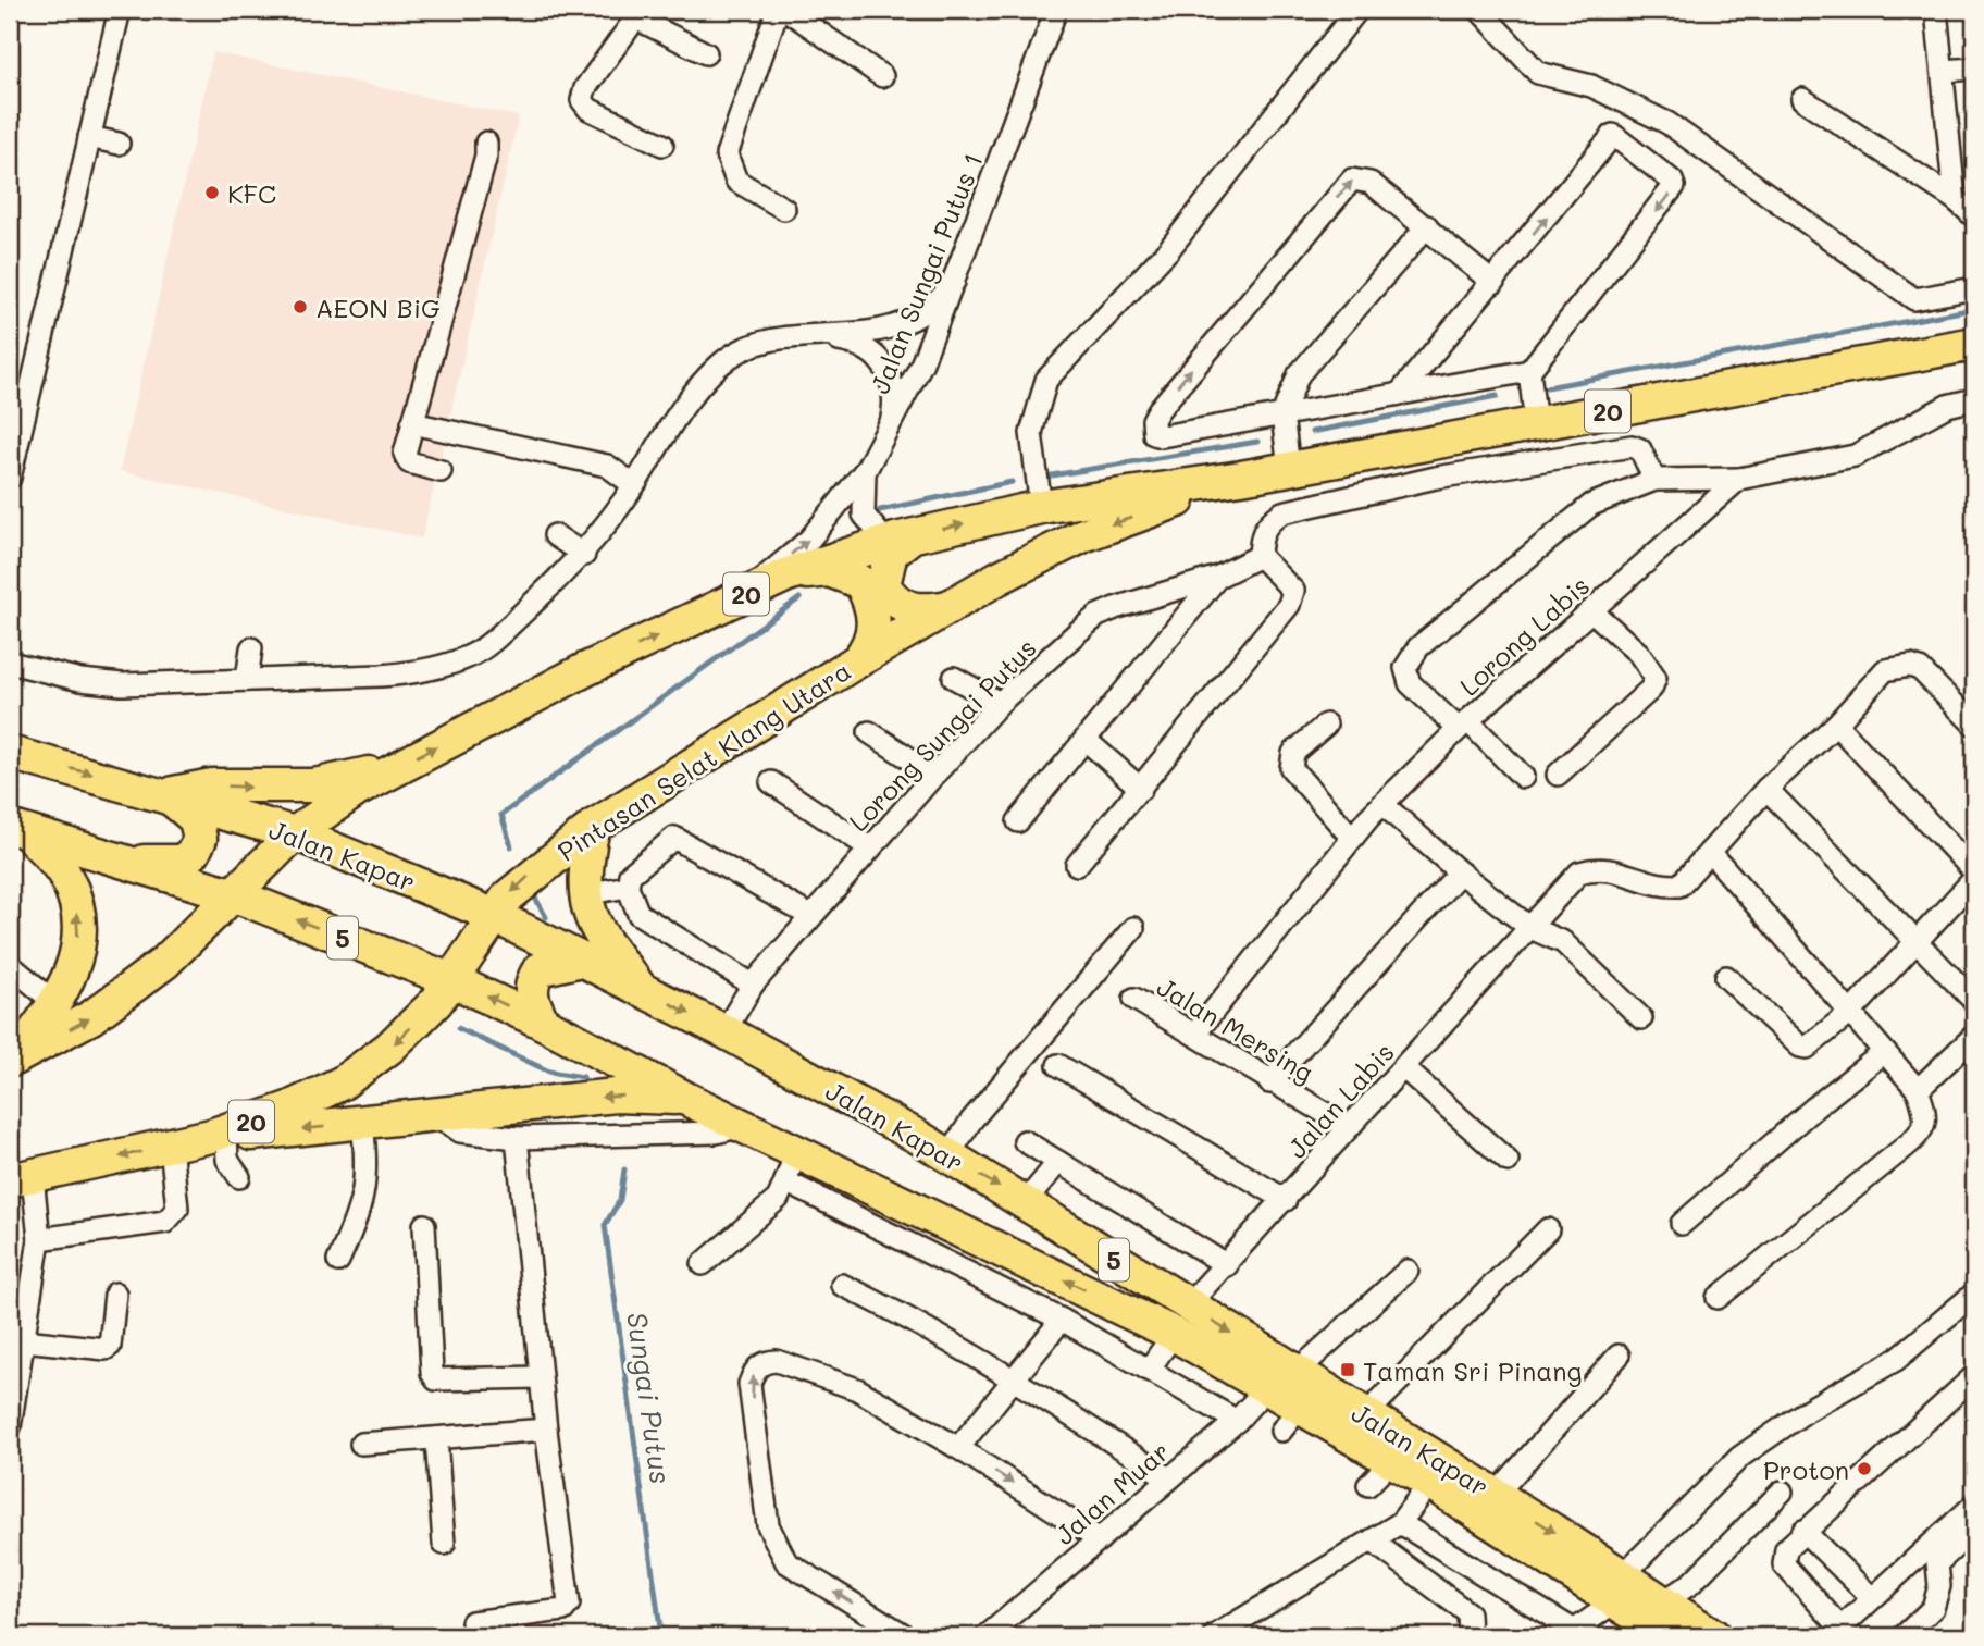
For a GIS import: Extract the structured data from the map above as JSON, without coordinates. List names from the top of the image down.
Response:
{
  "streets": {
    "highway": [
      "20",
      "Pintasan Selat Klang Utara",
      "Jalan Kapar",
      "5"
    ],
    "street": [
      "Jalan Sungai Putus 1",
      "Lorong Labis",
      "Lorong Sungai Putus",
      "Jalan Mersing",
      "Jalan Labis",
      "Jalan Muar"
    ]
  },
  "crossings": [
    ["Jalan Sungai Putus 1", "Pintasan Selat Klang Utara"],
    ["Lorong Labis", "Jalan Mersing"],
    ["Lorong Sungai Putus", "Jalan Kapar"],
    ["Pintasan Selat Klang Utara", "Jalan Kapar"],
    ["Jalan Kapar", "Jalan Labis"],
    ["Jalan Kapar", "Jalan Muar"],
    ["Jalan Mersing", "Jalan Labis"]
  ],
  "water": ["Sungai Putus"],
  "places": {
    "other": ["KFC", "AEON BiG", "Proton"],
    "transit": ["Taman Sri Pinang"]
  }
}
